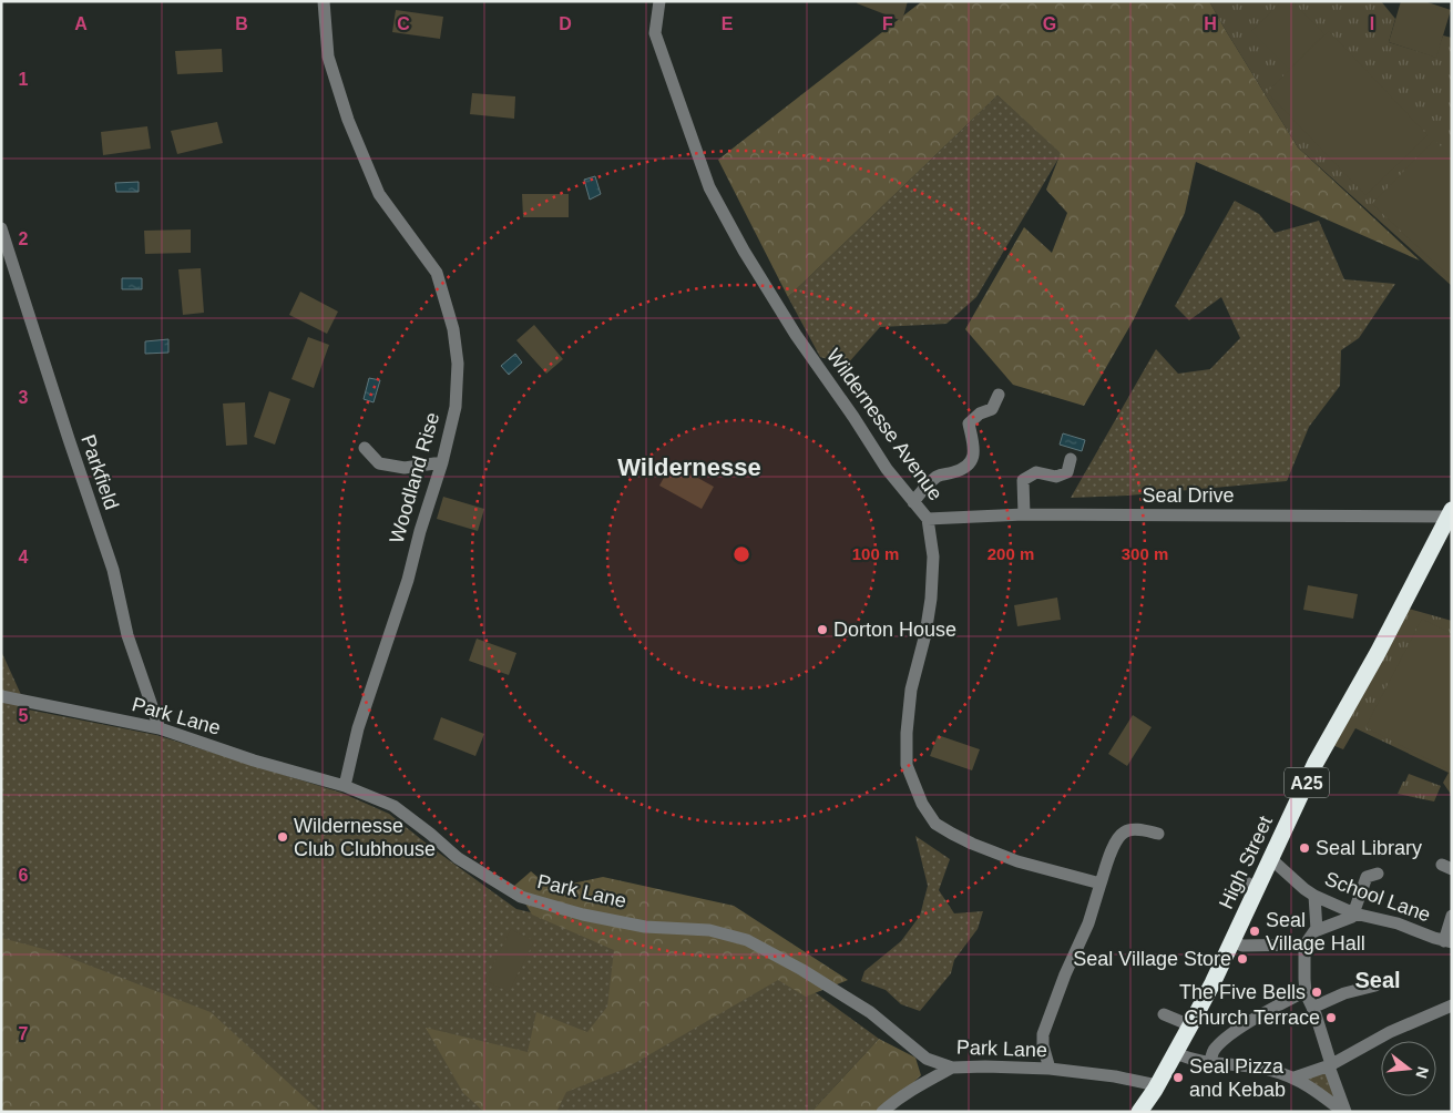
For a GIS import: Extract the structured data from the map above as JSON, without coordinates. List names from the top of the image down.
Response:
{
  "streets": {
    "highway": ["A25", "High Street"],
    "street": [
      "Wildernesse Avenue",
      "Parkfield",
      "Woodland Rise",
      "Seal Drive",
      "Park Lane",
      "School Lane"
    ]
  },
  "crossings": [
    ["Wildernesse Avenue", "Seal Drive"],
    ["Parkfield", "Park Lane"],
    ["Woodland Rise", "Park Lane"],
    ["Seal Drive", "High Street"],
    ["Park Lane", "A25"],
    ["Park Lane", "High Street"],
    ["A25", "High Street"],
    ["High Street", "School Lane"]
  ],
  "districts": ["Wildernesse", "Seal"],
  "places": [
    "Dorton House",
    "Wildernesse Club Clubhouse",
    "Seal Library",
    "Seal Village Hall",
    "Seal Village Store",
    "The Five Bells",
    "Church Terrace",
    "Seal Pizza and Kebab"
  ],
  "north": "right",
  "grid": {
    "columns": [
      "A",
      "B",
      "C",
      "D",
      "E",
      "F",
      "G",
      "H",
      "I"
    ],
    "rows": [
      "1",
      "2",
      "3",
      "4",
      "5",
      "6",
      "7"
    ]
  },
  "rings": ["100 m", "200 m", "300 m"]
}
